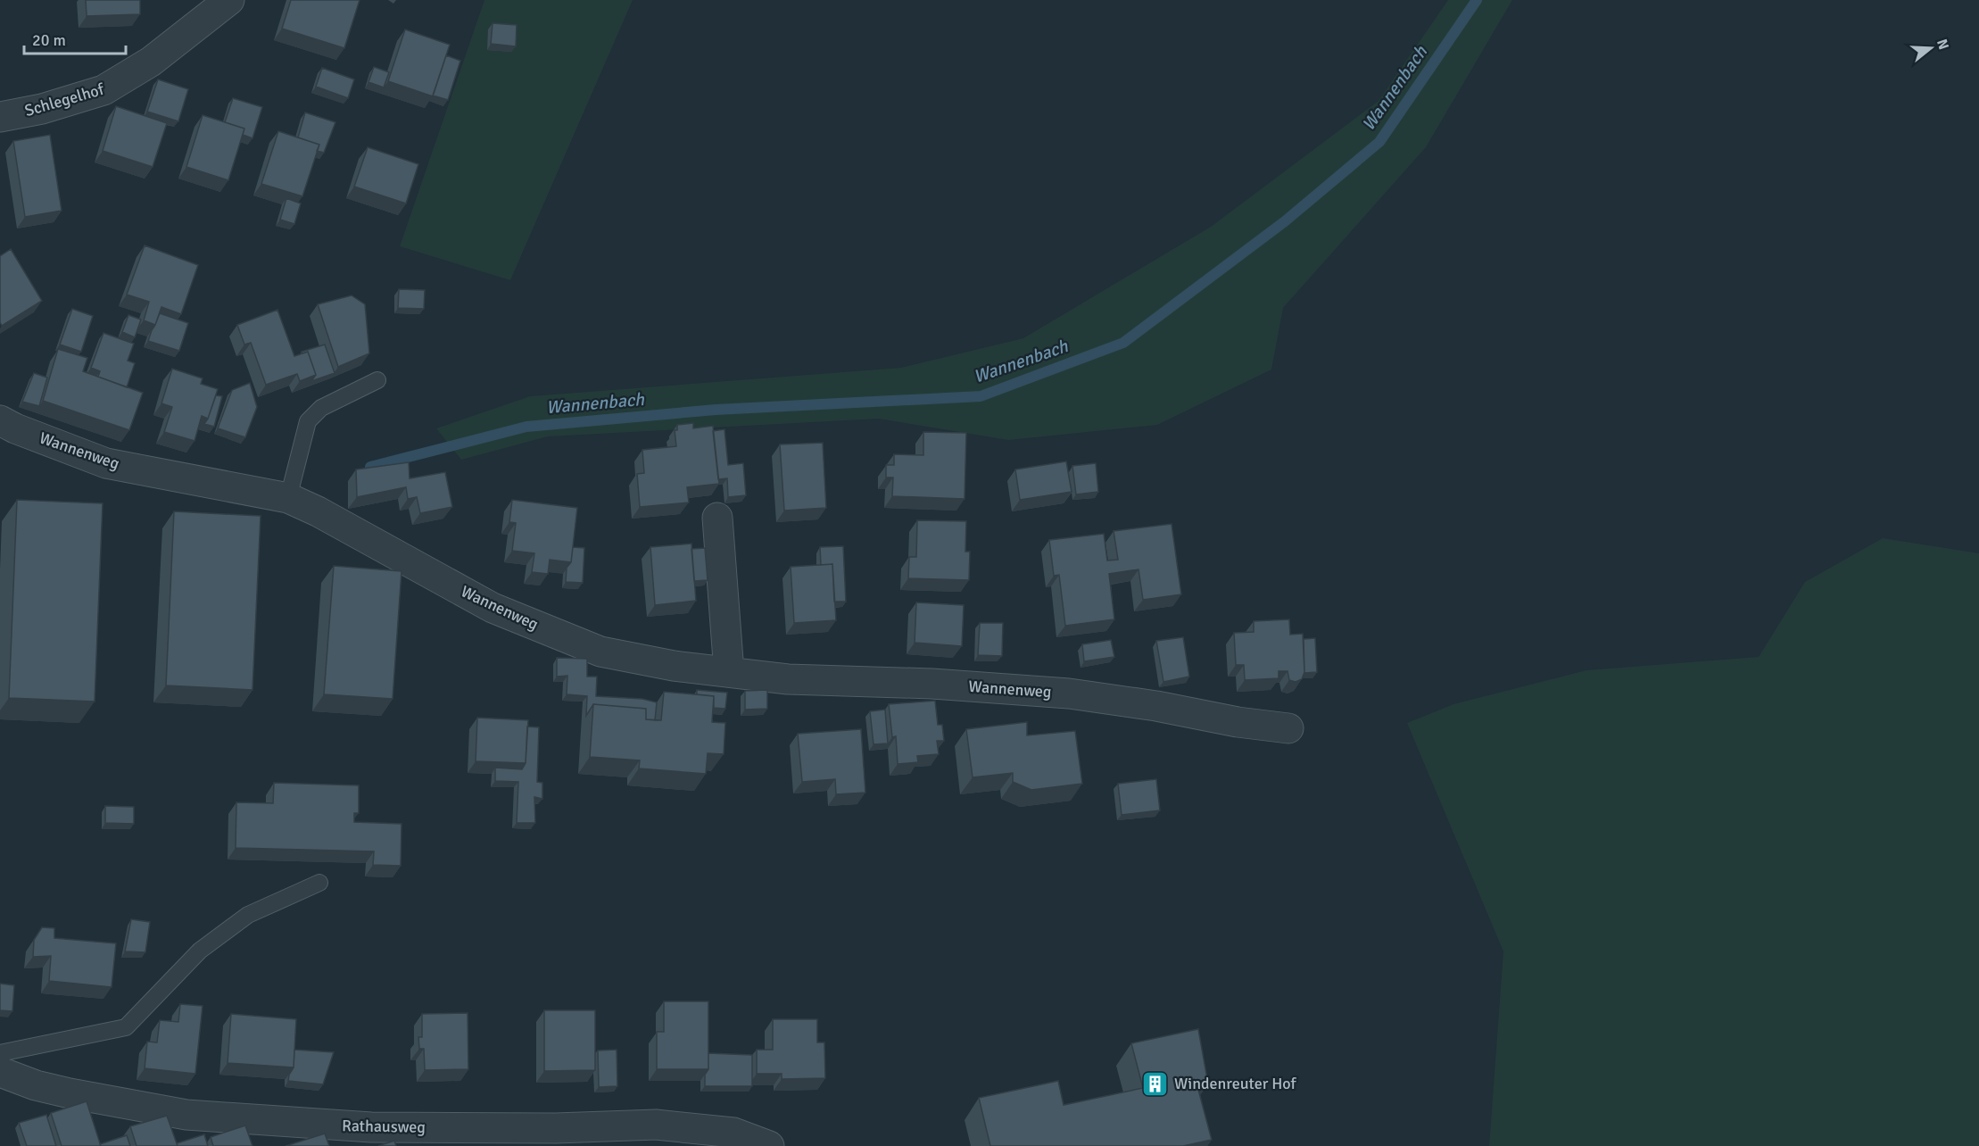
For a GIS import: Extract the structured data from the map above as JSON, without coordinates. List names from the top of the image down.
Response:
{
  "streets": {
    "street": ["Schlegelhof", "Wannenweg", "Rathausweg"]
  },
  "water": ["Wannenbach"],
  "places": {
    "building": ["Windenreuter Hof"]
  },
  "scale_bar": "20 m",
  "north": "right"
}
